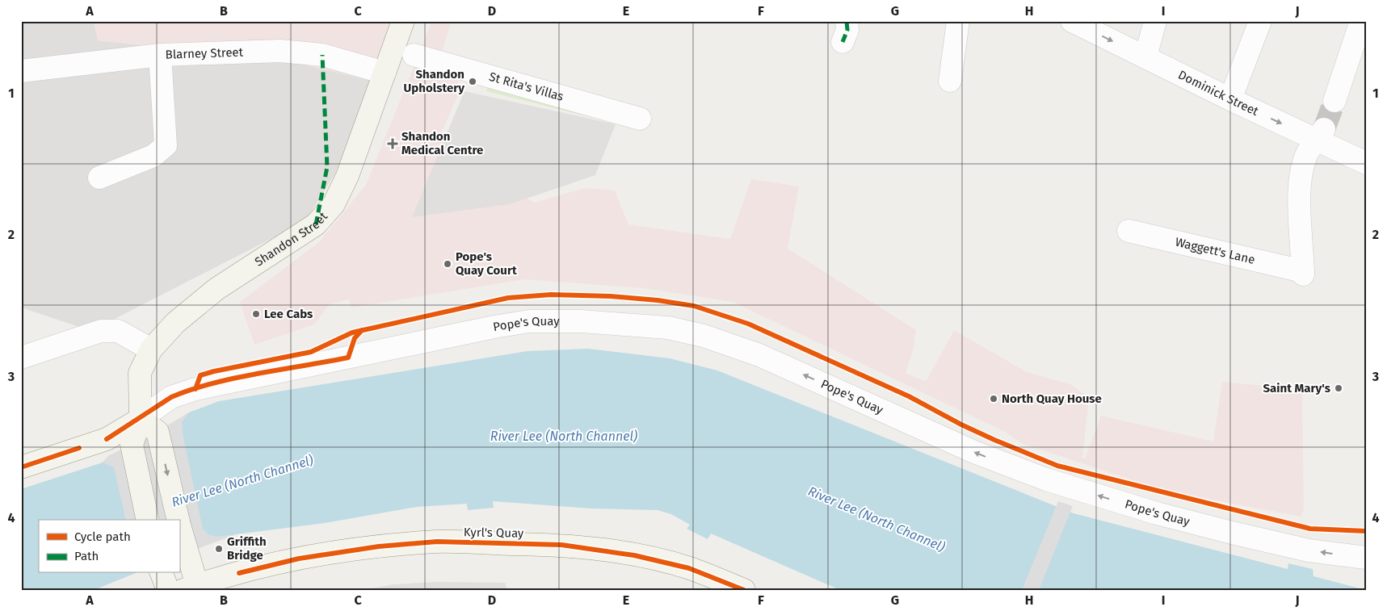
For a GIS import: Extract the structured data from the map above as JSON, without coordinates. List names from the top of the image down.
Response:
{
  "streets": {
    "main road": ["Shandon Street", "Kyrl's Quay"],
    "street": [
      "Blarney Street",
      "St Rita's Villas",
      "Dominick Street",
      "Waggett's Lane",
      "Pope's Quay"
    ]
  },
  "crossings": [
    ["Blarney Street", "Shandon Street"],
    ["Dominick Street", "Waggett's Lane"],
    ["Shandon Street", "Pope's Quay"]
  ],
  "one_way": ["Dominick Street", "Pope's Quay"],
  "water": ["River Lee (North Channel)"],
  "places": {
    "other": [
      "Shandon Upholstery",
      "Pope's Quay Court",
      "Lee Cabs",
      "Saint Mary's",
      "North Quay House",
      "Griffith Bridge"
    ],
    "health": ["Shandon Medical Centre"]
  },
  "legend": ["Cycle path", "Path"],
  "grid": {
    "columns": [
      "A",
      "B",
      "C",
      "D",
      "E",
      "F",
      "G",
      "H",
      "I",
      "J"
    ],
    "rows": [
      "1",
      "2",
      "3",
      "4"
    ]
  }
}
